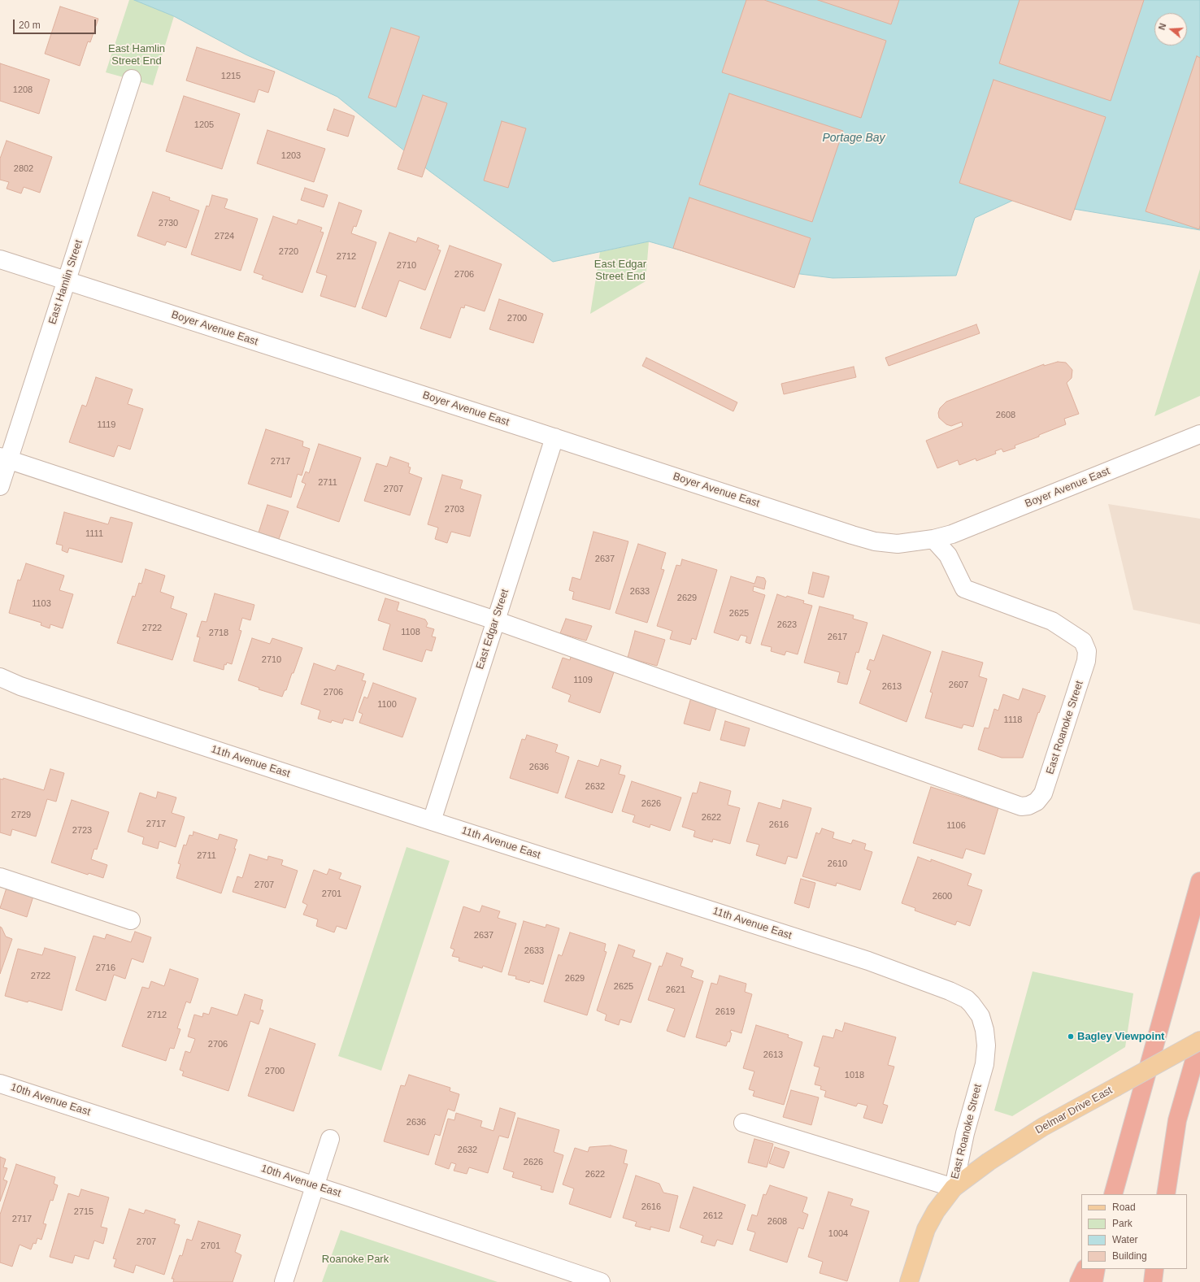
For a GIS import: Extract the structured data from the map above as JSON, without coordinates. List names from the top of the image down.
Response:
{
  "streets": {
    "main road": ["East Roanoke Street", "Delmar Drive East"],
    "street": [
      "East Hamlin Street",
      "Boyer Avenue East",
      "East Edgar Street",
      "11th Avenue East",
      "10th Avenue East"
    ]
  },
  "crossings": [
    ["East Hamlin Street", "Boyer Avenue East"],
    ["Boyer Avenue East", "East Edgar Street"],
    ["Boyer Avenue East", "East Roanoke Street"],
    ["East Edgar Street", "East Roanoke Street"],
    ["East Edgar Street", "11th Avenue East"],
    ["East Roanoke Street", "11th Avenue East"],
    ["East Roanoke Street", "Delmar Drive East"]
  ],
  "water": ["Portage Bay"],
  "parks": ["East Hamlin Street End", "East Edgar Street End", "Roanoke Park"],
  "places": ["Bagley Viewpoint"],
  "house_numbers": [
    "1215",
    "1208",
    "1205",
    "1203",
    "2802",
    "2730",
    "2724",
    "2720",
    "2712",
    "2710",
    "2706",
    "2700",
    "2608",
    "1119",
    "2717",
    "2711",
    "2707",
    "2703",
    "1111",
    "2637",
    "2633",
    "2629",
    "1103",
    "2625",
    "2623",
    "2722",
    "1108",
    "2718",
    "2617",
    "2710",
    "1109",
    "2607",
    "2613",
    "2706",
    "1100",
    "1118",
    "2636",
    "2632",
    "2626",
    "2729",
    "2622",
    "2717",
    "2616",
    "1106",
    "2723",
    "2711",
    "2610",
    "2707",
    "2701",
    "2600",
    "2637",
    "2633",
    "2716",
    "2722",
    "2629",
    "2625",
    "2621",
    "2619",
    "2712",
    "2706",
    "2613",
    "2700",
    "1018",
    "2636",
    "2632",
    "2626",
    "2622",
    "2616",
    "2715",
    "2612",
    "2717",
    "2608",
    "1004",
    "2707",
    "2701"
  ],
  "legend": [
    "Road",
    "Park",
    "Water",
    "Building"
  ],
  "scale_bar": "20 m",
  "north": "left"
}
